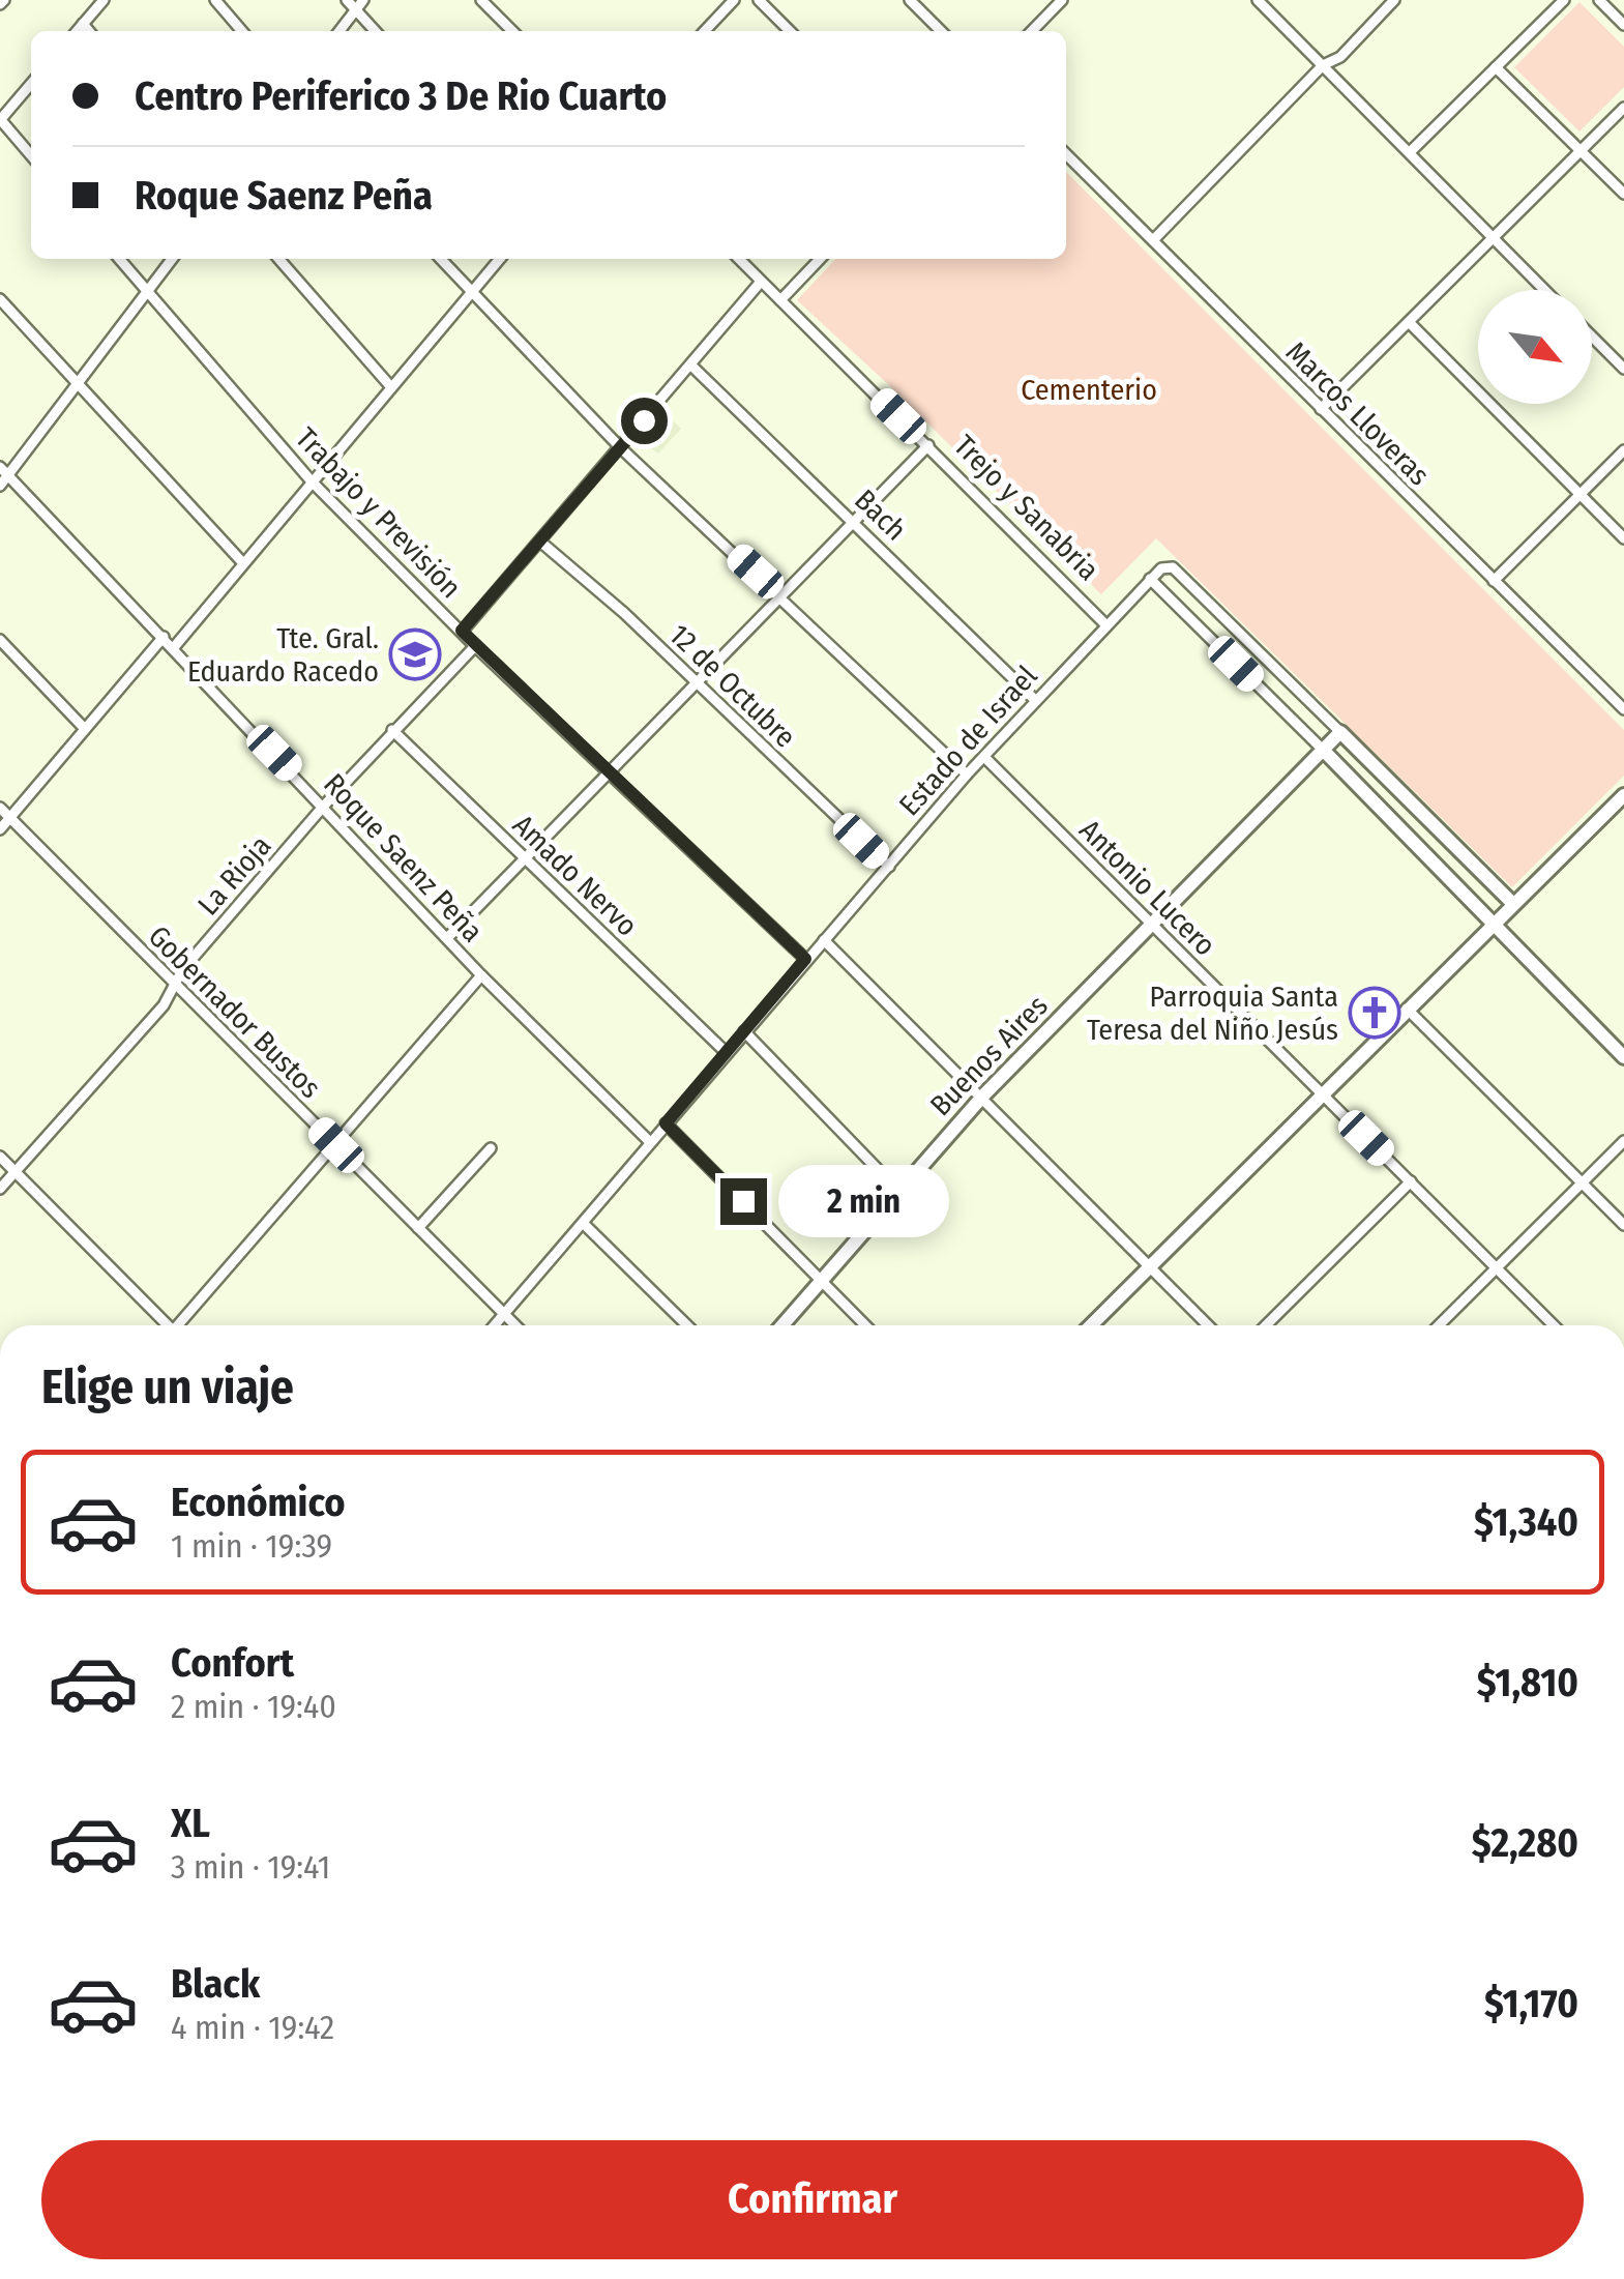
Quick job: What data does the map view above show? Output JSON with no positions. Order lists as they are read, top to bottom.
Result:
{
  "streets": {
    "main road": ["Buenos Aires"],
    "street": [
      "Marcos Lloveras",
      "Trejo y Sanabria",
      "Trabajo y Previsión",
      "Bach",
      "12 de Octubre",
      "Estado de Israel",
      "Roque Saenz Peña",
      "La Rioja",
      "Amado Nervo",
      "Antonio Lucero",
      "Gobernador Bustos"
    ]
  },
  "crossings": [
    ["Trejo y Sanabria", "Estado de Israel"],
    ["Trabajo y Previsión", "Estado de Israel"],
    ["Trabajo y Previsión", "La Rioja"],
    ["Bach", "Estado de Israel"],
    ["12 de Octubre", "Estado de Israel"],
    ["Estado de Israel", "Roque Saenz Peña"],
    ["Estado de Israel", "Amado Nervo"],
    ["Estado de Israel", "Antonio Lucero"],
    ["Estado de Israel", "Gobernador Bustos"],
    ["Estado de Israel", "Buenos Aires"],
    ["Roque Saenz Peña", "La Rioja"],
    ["La Rioja", "Amado Nervo"],
    ["La Rioja", "Gobernador Bustos"],
    ["Antonio Lucero", "Buenos Aires"]
  ],
  "parks": ["Cementerio"],
  "places": {
    "school or university": ["Tte. Gral. Eduardo Racedo"],
    "church": ["Parroquia Santa Teresa del Niño Jesús"]
  },
  "north": "bottom right",
  "page": {
    "banner": ["Centro Periferico 3 De Rio Cuarto", "Roque Saenz Peña"],
    "bubble": "2 min",
    "heading": "Elige un viaje",
    "list": [
      {
        "name": "Económico",
        "note": "1 min · 19:39",
        "value": "$1,340"
      },
      {
        "name": "Confort",
        "note": "2 min · 19:40",
        "value": "$1,810"
      },
      {
        "name": "XL",
        "note": "3 min · 19:41",
        "value": "$2,280"
      },
      {
        "name": "Black",
        "note": "4 min · 19:42",
        "value": "$1,170"
      }
    ],
    "buttons": "Confirmar"
  }
}
